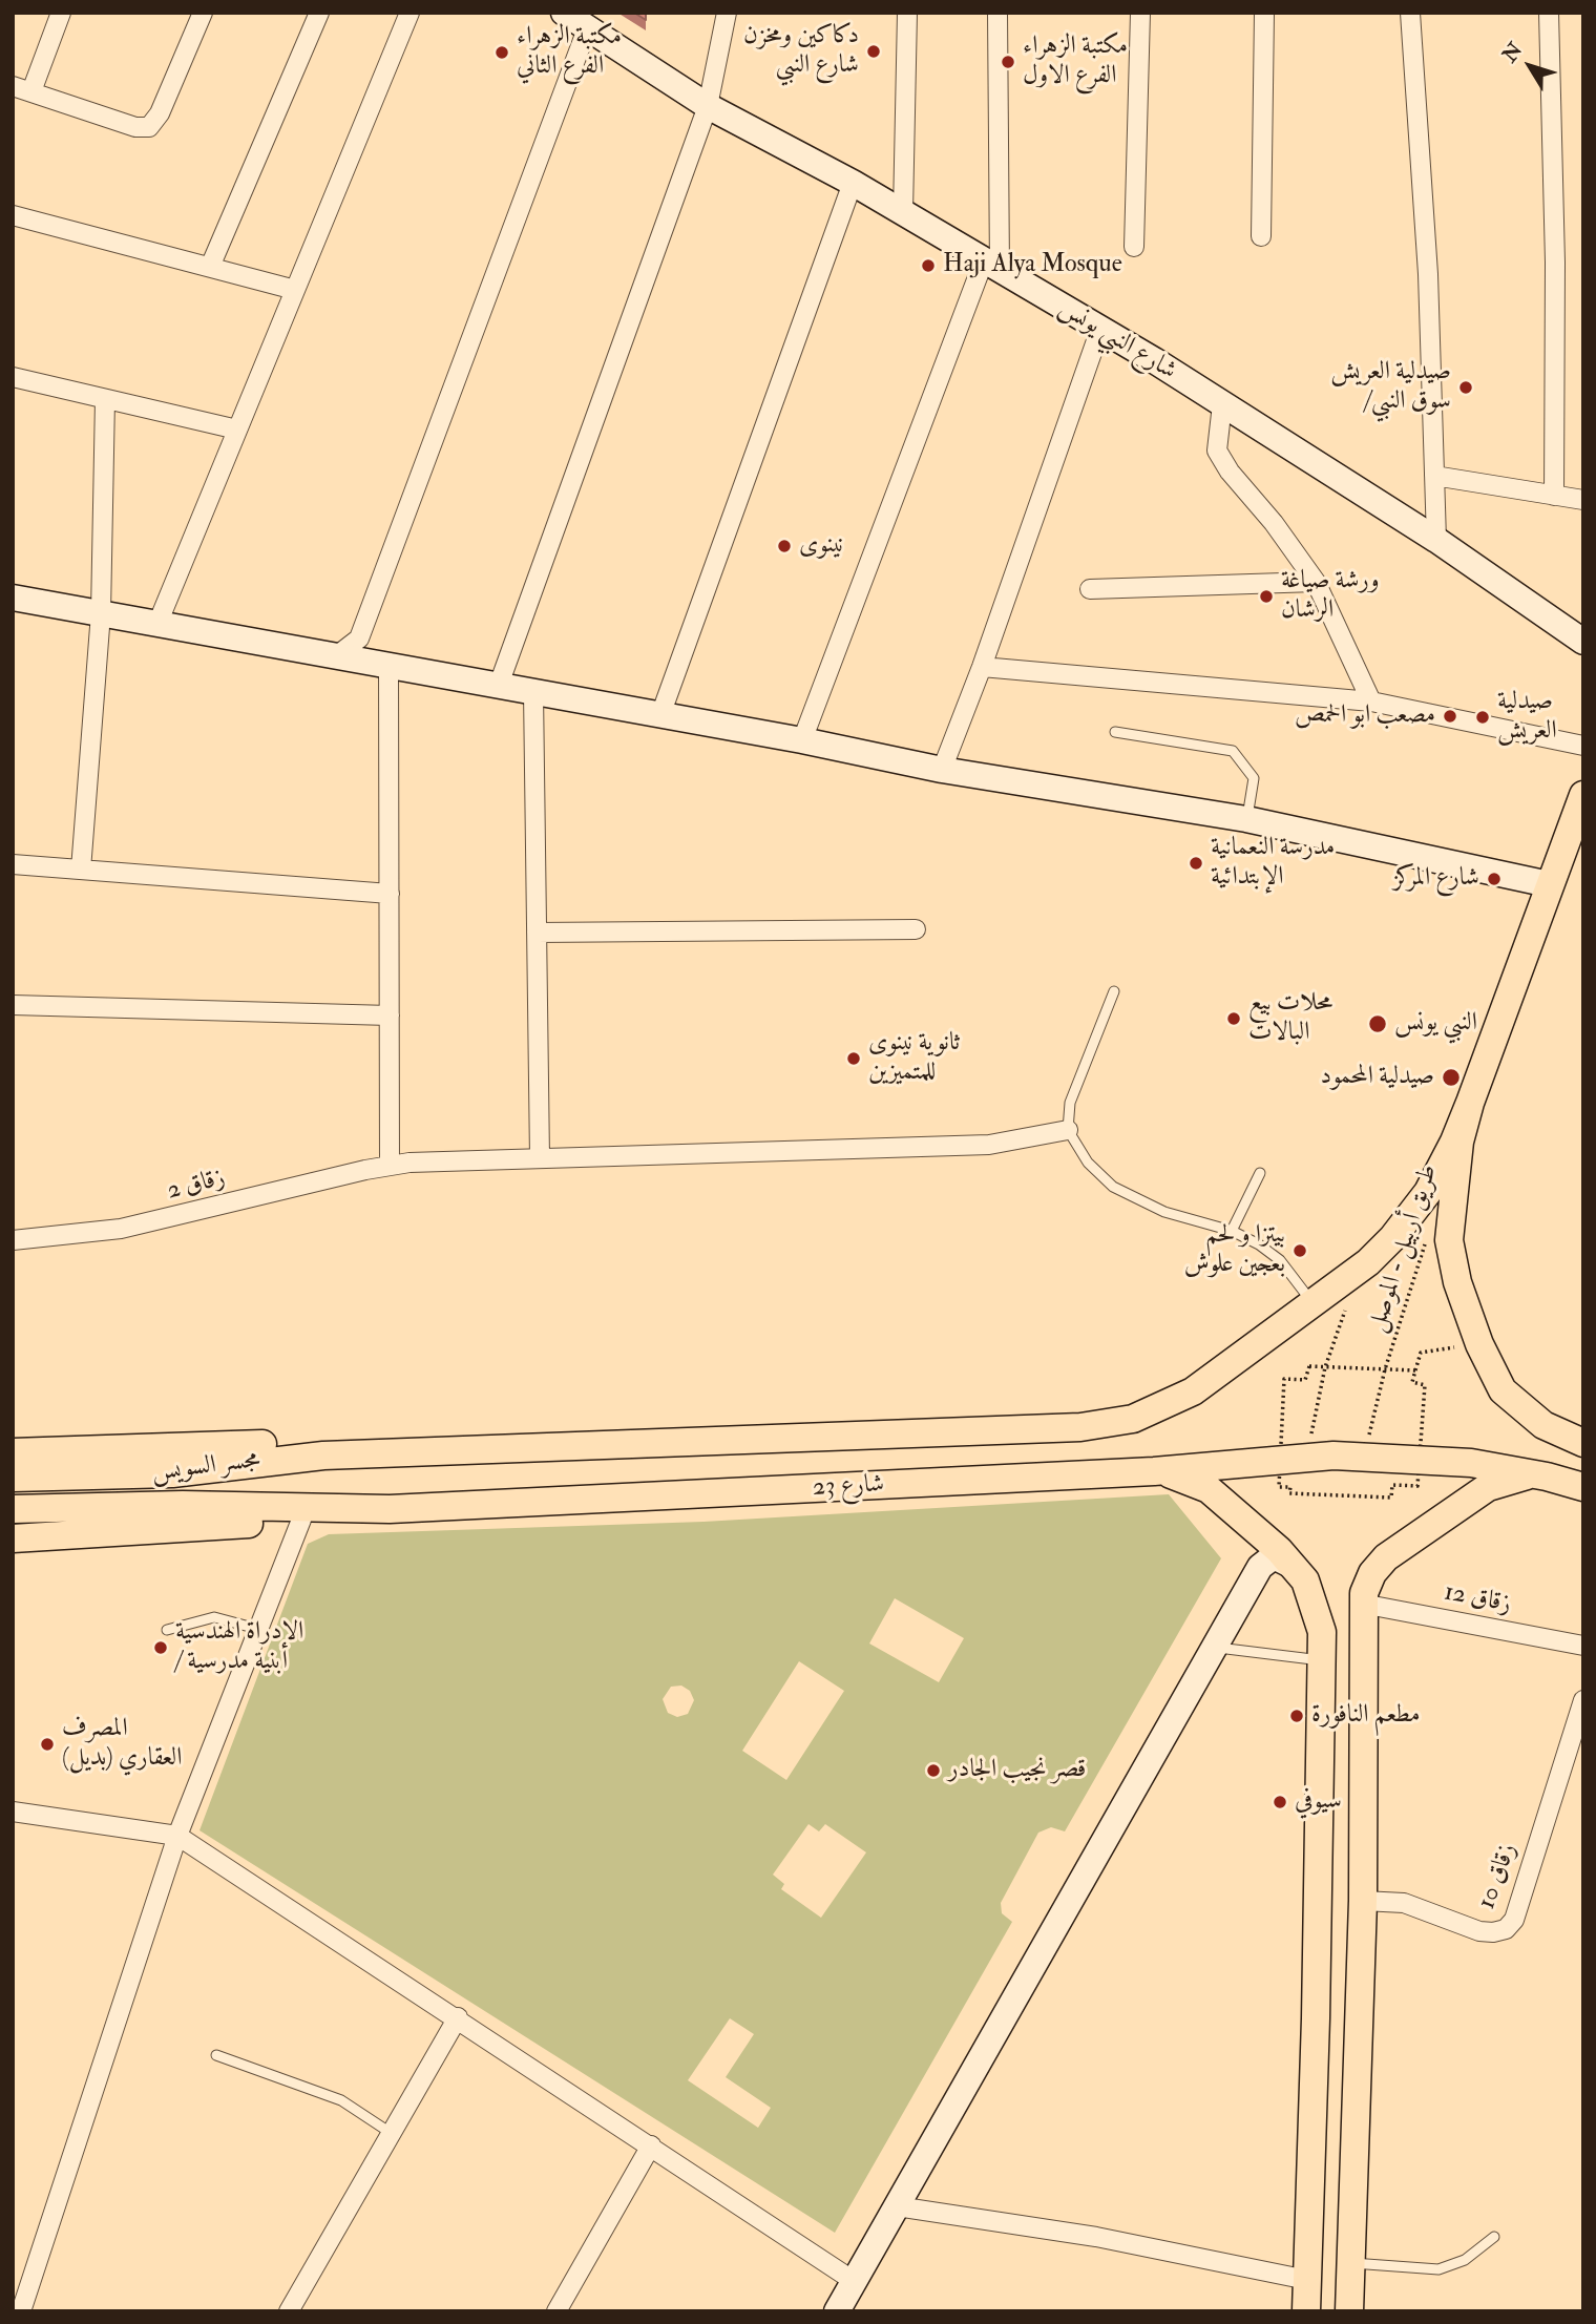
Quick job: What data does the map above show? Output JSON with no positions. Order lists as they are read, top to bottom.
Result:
{
  "streets": {
    "main road": ["مجسر السويس", "شارع 23"],
    "street": [
      "شارع النبي يونس",
      "زقاق 2",
      "زقاق 12",
      "زقاق 10"
    ],
    "path": ["طريق أربيل - الموصل"]
  },
  "crossings": [
    ["مجسر السويس", "شارع 23"]
  ],
  "places": [
    "دكاكين ومخزن شارع النبي",
    "مكتبة الزهراء الفرع الثاني",
    "مكتبة الزهراء الفرع الاول",
    "Haji Alya Mosque",
    "صيدلية العريش /سوق النبي",
    "نينوى",
    "ورشة صياغة الرشان",
    "مصعب ابو الحمص",
    "صيدلية العريش",
    "مدرسة النعمانية الإبتدائية",
    "شارع المركز",
    "محلات بيع البالات",
    "النبي يونس",
    "ثانوية نينوى للمتميزين",
    "صيدلية المحمود",
    "بيتزا و لحم بعجين علوش",
    "الادراة الهندسية / أبنية مدرسية",
    "مطعم النافورة",
    "المصرف العقاري (بديل)",
    "قصر نجيب الجادر",
    "سيوفي"
  ],
  "north": "top left"
}
